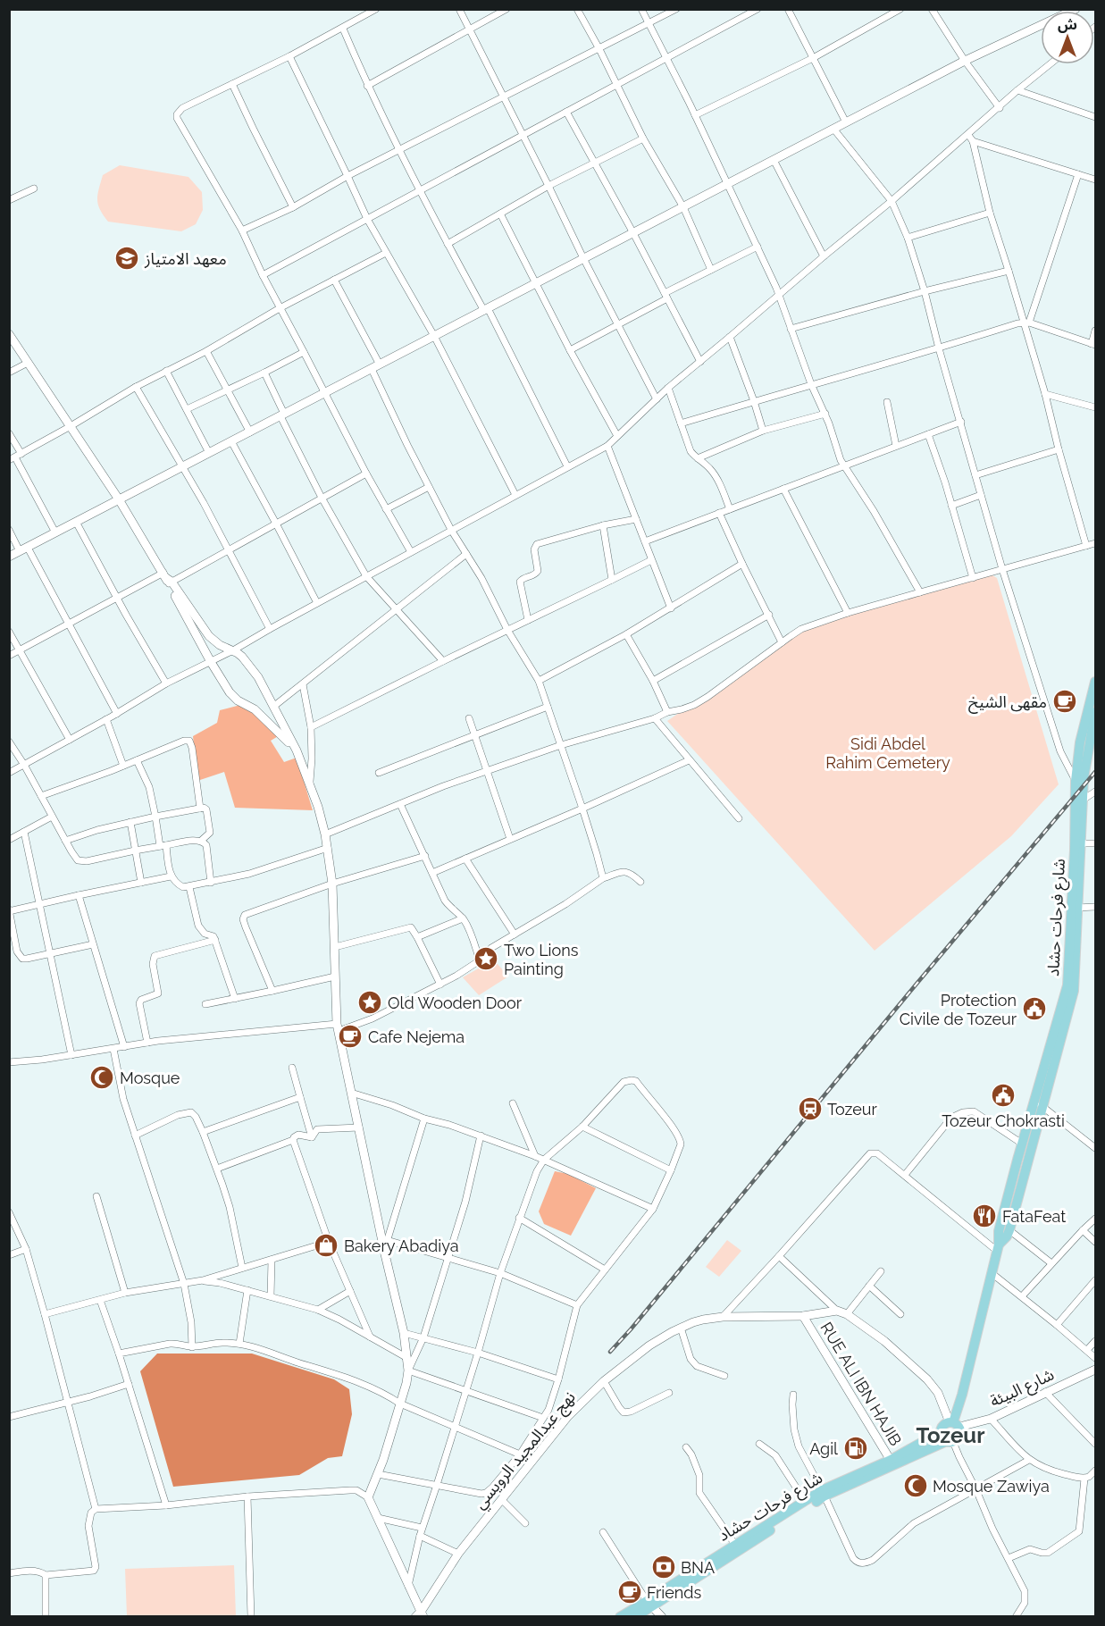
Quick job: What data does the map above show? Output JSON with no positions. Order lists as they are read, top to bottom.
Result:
{
  "streets": {
    "main road": ["شارع فرحات حشاد"],
    "street": ["RUE ALI IBN HAJIB", "شارع البيئة", "نهج عبدالمجيد الرويسي"]
  },
  "crossings": [
    ["شارع فرحات حشاد", "RUE ALI IBN HAJIB"],
    ["شارع فرحات حشاد", "شارع البيئة"],
    ["شارع فرحات حشاد", "نهج عبدالمجيد الرويسي"],
    ["RUE ALI IBN HAJIB", "نهج عبدالمجيد الرويسي"],
    ["شارع البيئة", "نهج عبدالمجيد الرويسي"]
  ],
  "districts": ["Tozeur"],
  "parks": ["Sidi Abdel Rahim Cemetery"],
  "places": {
    "school or university": ["معهد الامتياز"],
    "cafe": ["مقهى الشيخ", "Cafe Nejema", "Friends"],
    "place": ["Two Lions Painting", "Old Wooden Door"],
    "public building": ["Protection Civile de Tozeur", "Tozeur Chokrasti"],
    "mosque": ["Mosque", "Mosque Zawiya"],
    "station": ["Tozeur"],
    "restaurant": ["FataFeat"],
    "shop": ["Bakery Abadiya"],
    "fuel station": ["Agil"],
    "bank": ["BNA"]
  },
  "north": "top"
}
